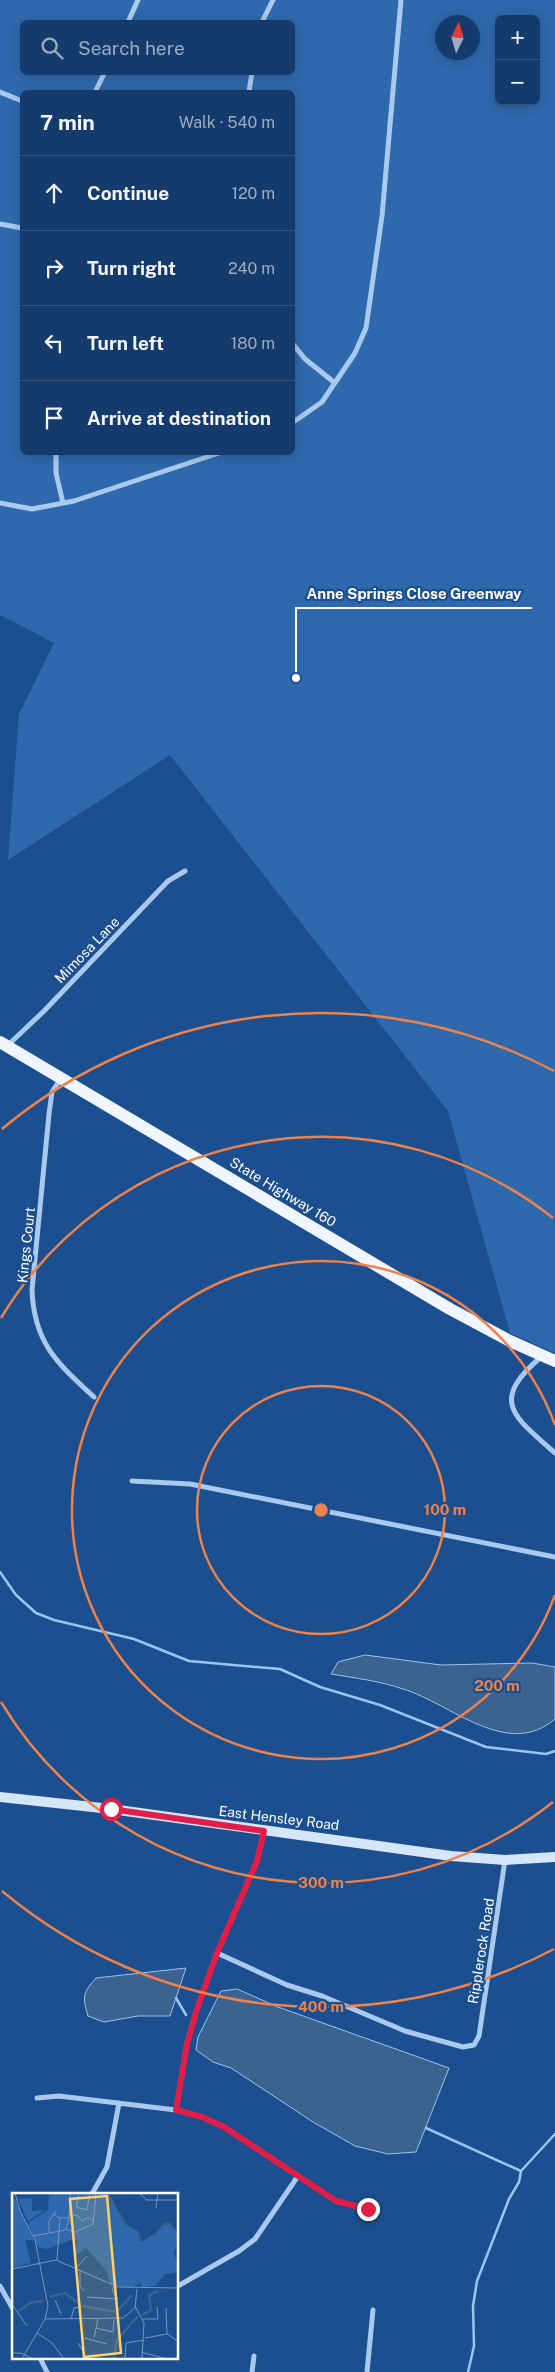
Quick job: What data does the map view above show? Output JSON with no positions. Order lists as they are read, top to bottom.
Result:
{
  "streets": {
    "main road": ["State Highway 160", "East Hensley Road"],
    "street": ["Mimosa Lane", "Kings Court", "Ripplerock Road"]
  },
  "crossings": [
    ["Mimosa Lane", "State Highway 160"],
    ["State Highway 160", "Kings Court"],
    ["East Hensley Road", "Ripplerock Road"]
  ],
  "places": ["Anne Springs Close Greenway"],
  "north": "top",
  "page": {
    "map_buttons": ["+", "−"],
    "search": "Search here",
    "heading": ["7 min", "Walk · 540 m"],
    "list": [
      ["Continue", "120 m"],
      ["Turn right", "240 m"],
      ["Turn left", "180 m"],
      "Arrive at destination"
    ]
  },
  "rings": [
    "100 m",
    "200 m",
    "300 m",
    "400 m"
  ]
}
